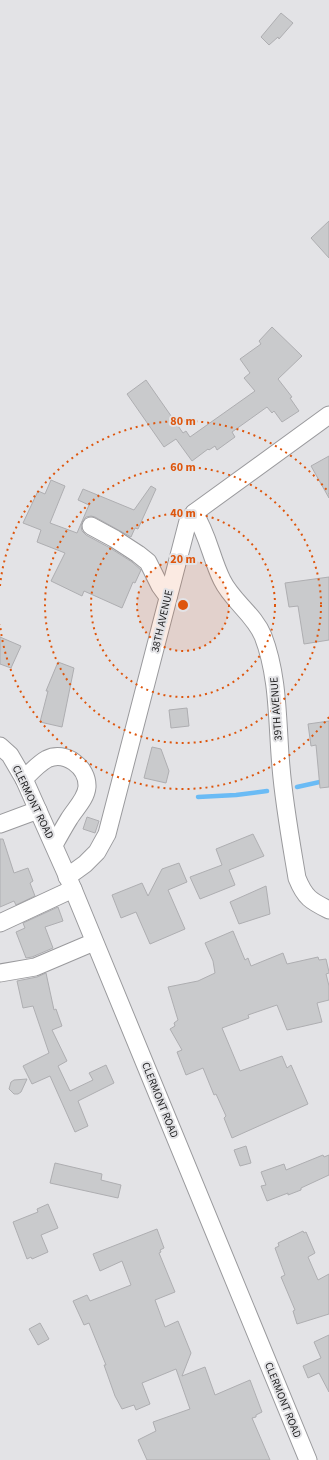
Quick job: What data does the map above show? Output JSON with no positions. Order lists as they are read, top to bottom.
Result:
{
  "streets": {
    "street": ["38TH AVENUE", "39TH AVENUE", "CLERMONT ROAD"]
  },
  "crossings": [
    ["38TH AVENUE", "39TH AVENUE"],
    ["38TH AVENUE", "CLERMONT ROAD"]
  ],
  "rings": [
    "80 m",
    "60 m",
    "40 m",
    "20 m"
  ]
}
